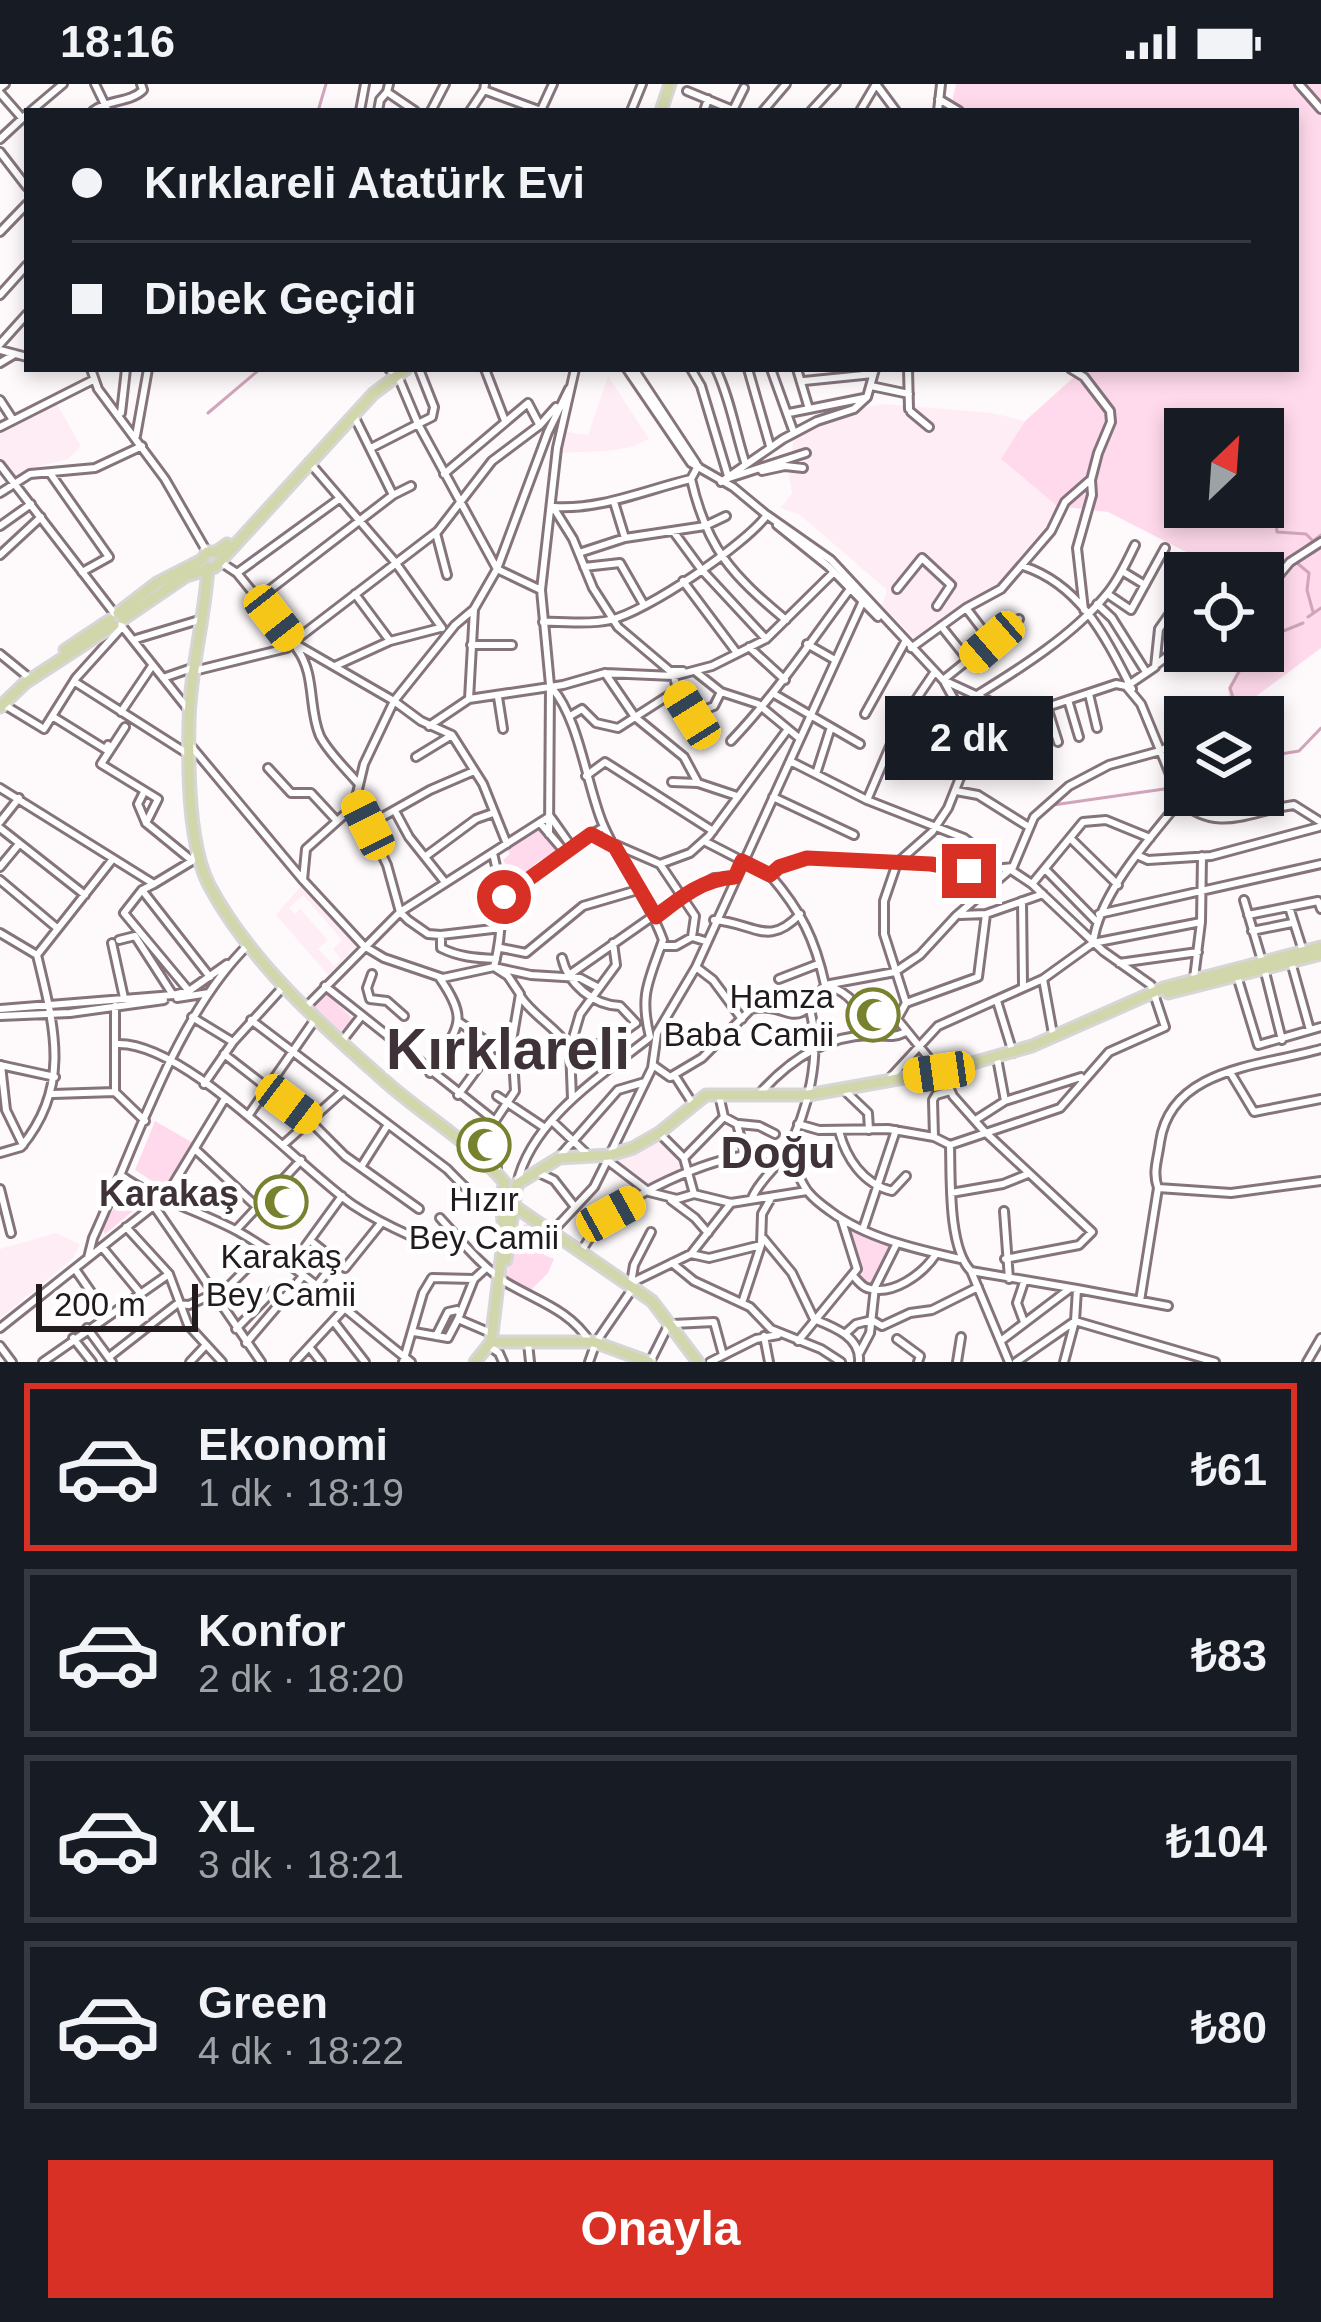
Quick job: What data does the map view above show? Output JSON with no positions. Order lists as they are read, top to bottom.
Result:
{
  "districts": ["Kırklareli", "Doğu", "Karakaş"],
  "places": {
    "mosque": ["Hamza Baba Camii", "Hızır Bey Camii", "Karakaş Bey Camii"]
  },
  "scale_bar": "200 m",
  "north": "top right",
  "page": {
    "status": "18:16",
    "banner": ["Kırklareli Atatürk Evi", "Dibek Geçidi"],
    "bubble": "2 dk",
    "scale": "200 m",
    "list": [
      {
        "name": "Ekonomi",
        "note": "1 dk · 18:19",
        "value": "₺61"
      },
      {
        "name": "Konfor",
        "note": "2 dk · 18:20",
        "value": "₺83"
      },
      {
        "name": "XL",
        "note": "3 dk · 18:21",
        "value": "₺104"
      },
      {
        "name": "Green",
        "note": "4 dk · 18:22",
        "value": "₺80"
      }
    ],
    "buttons": "Onayla"
  }
}
